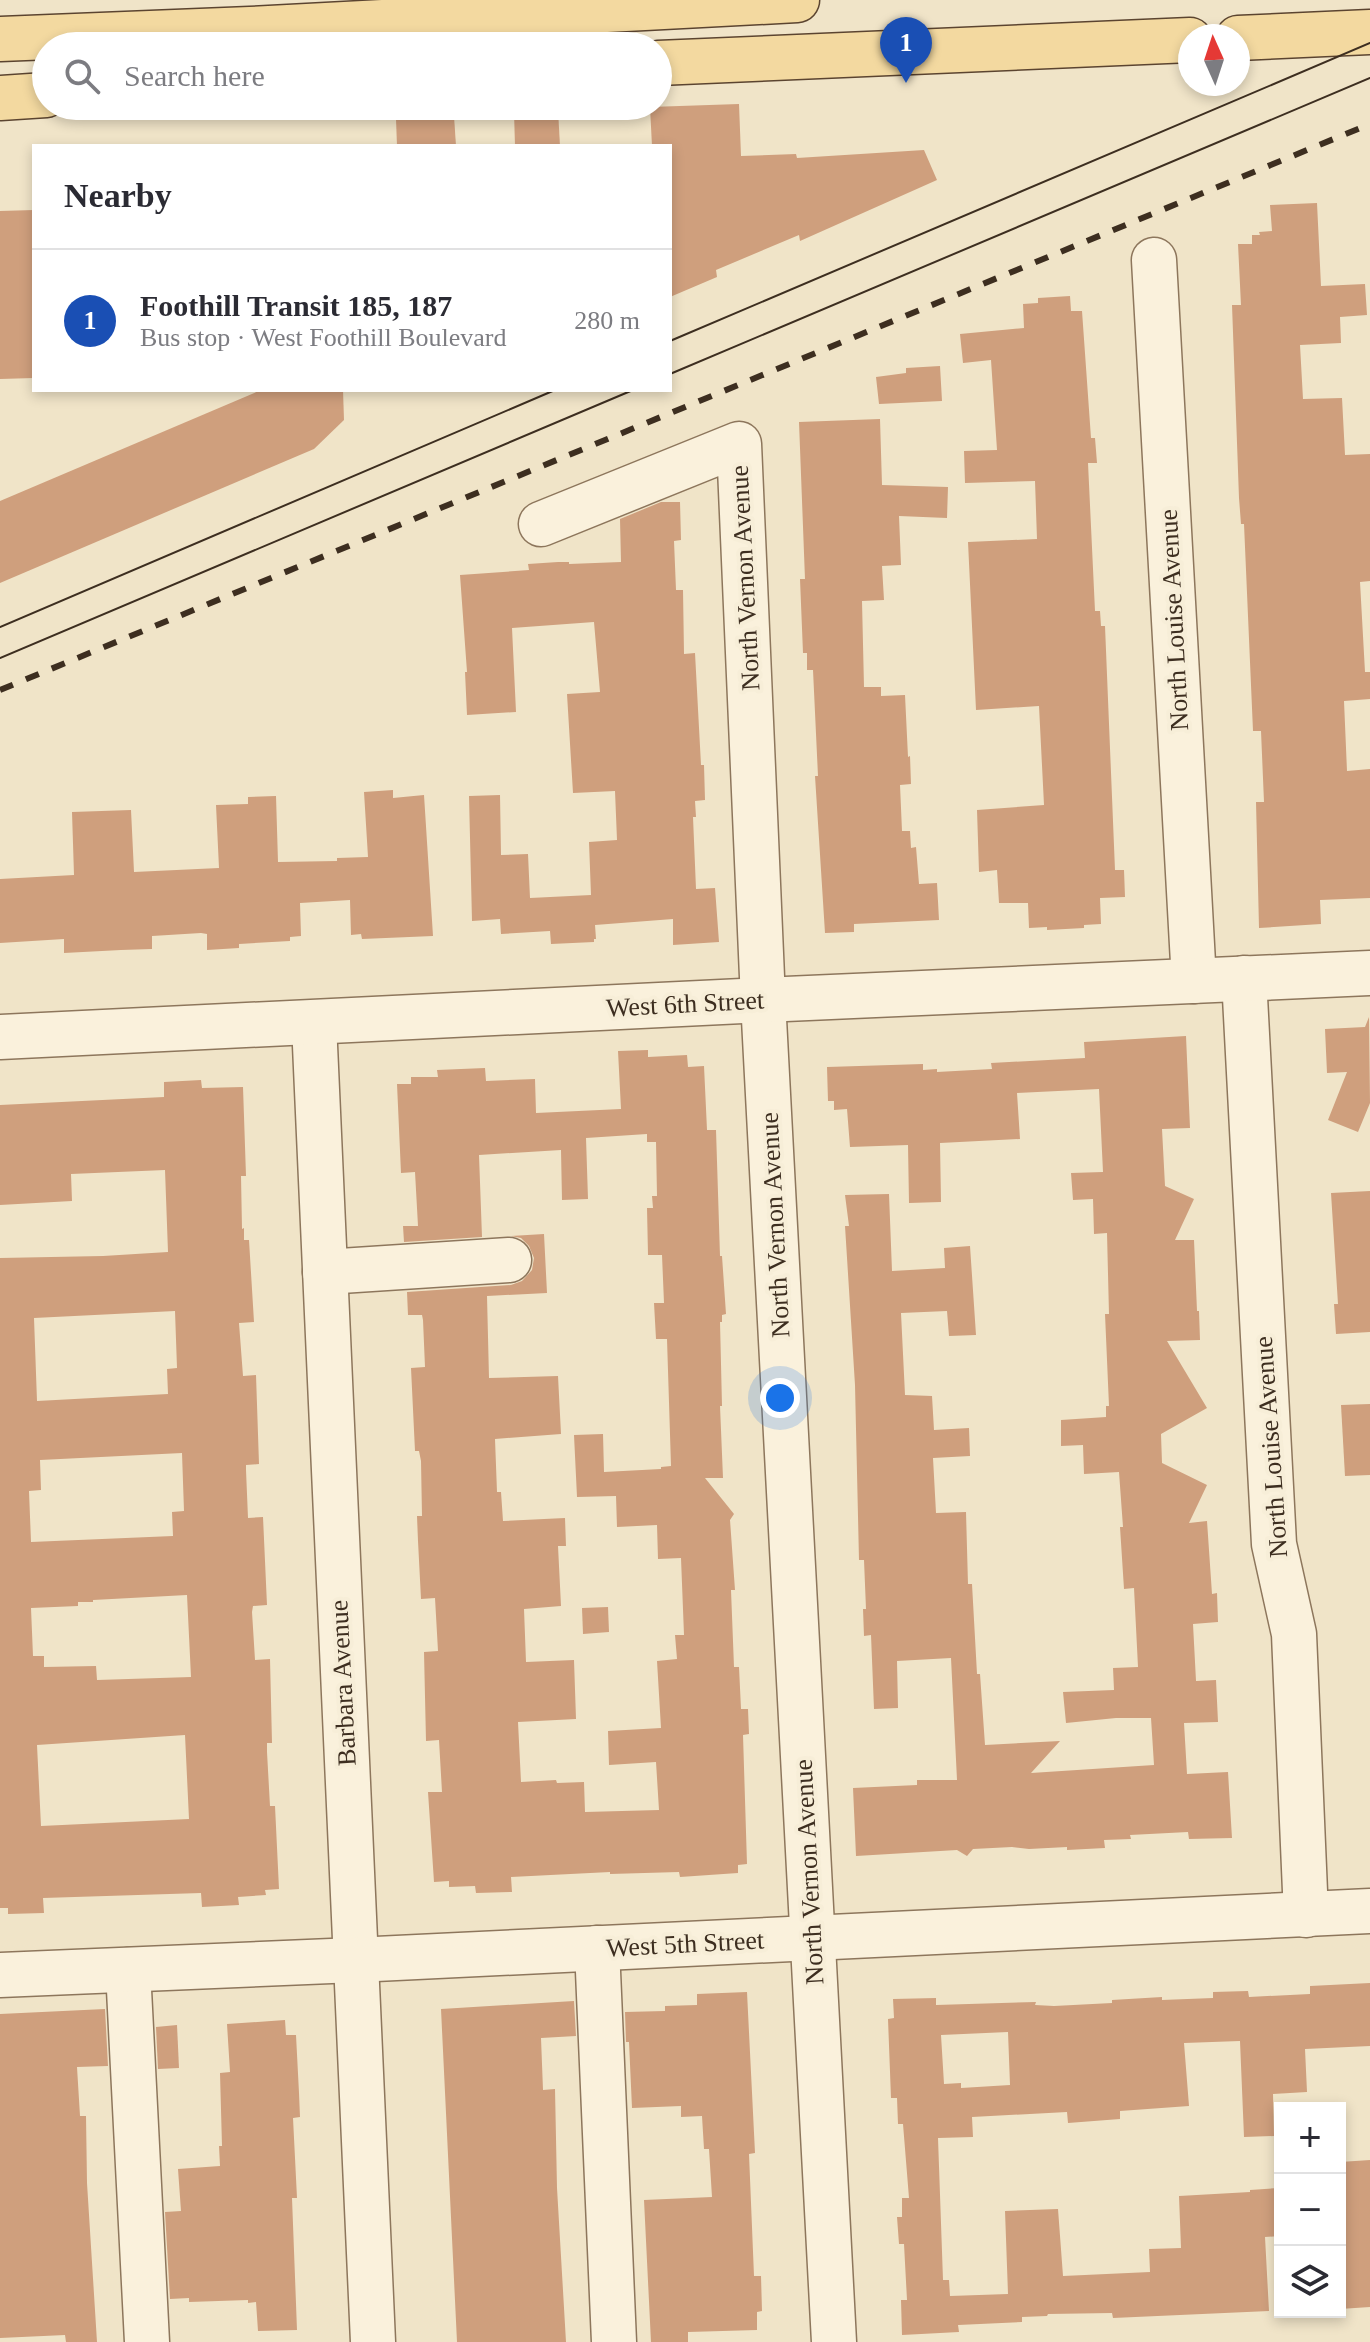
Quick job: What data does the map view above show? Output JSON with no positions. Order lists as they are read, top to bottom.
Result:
{
  "streets": {
    "street": [
      "North Vernon Avenue",
      "North Louise Avenue",
      "West 6th Street",
      "Barbara Avenue",
      "West 5th Street"
    ]
  },
  "crossings": [
    ["North Vernon Avenue", "West 6th Street"],
    ["North Vernon Avenue", "West 5th Street"],
    ["North Louise Avenue", "West 6th Street"],
    ["North Louise Avenue", "West 5th Street"],
    ["West 6th Street", "Barbara Avenue"],
    ["Barbara Avenue", "West 5th Street"]
  ],
  "north": "top",
  "page": {
    "pins": "1",
    "search": "Search here",
    "heading": "Nearby",
    "list": [
      {
        "mark": "1",
        "name": "Foothill Transit 185, 187",
        "note": "Bus stop · West Foothill Boulevard",
        "value": "280 m"
      }
    ],
    "map_buttons": ["+", "−"]
  }
}
